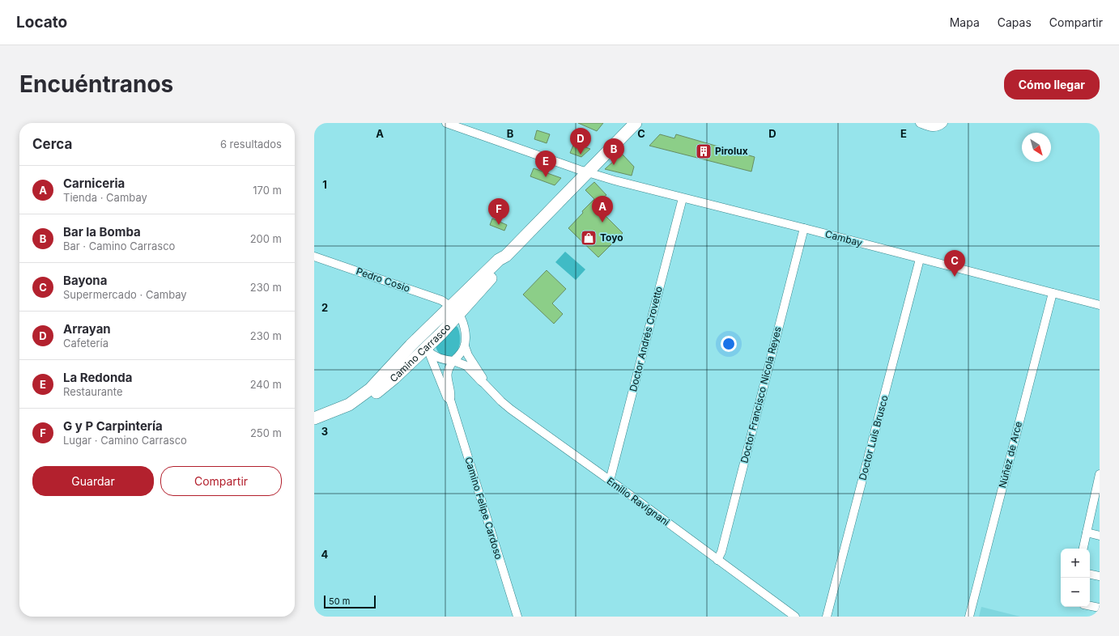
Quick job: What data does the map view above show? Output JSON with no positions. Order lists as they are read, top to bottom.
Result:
{
  "streets": {
    "main road": ["Camino Carrasco"],
    "street": [
      "Cambay",
      "Pedro Cosio",
      "Doctor Andrés Crovetto",
      "Doctor Francisco Nicola Reyes",
      "Doctor Luis Brusco",
      "Núñez de Arce",
      "Emilio Ravignani",
      "Camino Felipe Cardoso"
    ]
  },
  "crossings": [
    ["Cambay", "Doctor Andrés Crovetto"],
    ["Cambay", "Camino Carrasco"],
    ["Cambay", "Doctor Francisco Nicola Reyes"],
    ["Cambay", "Doctor Luis Brusco"],
    ["Cambay", "Núñez de Arce"],
    ["Pedro Cosio", "Camino Carrasco"],
    ["Pedro Cosio", "Emilio Ravignani"],
    ["Doctor Andrés Crovetto", "Emilio Ravignani"],
    ["Camino Carrasco", "Emilio Ravignani"],
    ["Camino Carrasco", "Camino Felipe Cardoso"],
    ["Doctor Francisco Nicola Reyes", "Emilio Ravignani"],
    ["Emilio Ravignani", "Camino Felipe Cardoso"]
  ],
  "places": {
    "building": ["Pirolux"],
    "shop": ["Toyo"]
  },
  "scale_bar": "50 m",
  "north": "bottom right",
  "page": {
    "header": "Locato",
    "nav": ["Mapa", "Capas", "Compartir"],
    "buttons": [
      "Cómo llegar",
      ["Guardar", "Compartir"]
    ],
    "title": "Encuéntranos",
    "heading": ["Cerca", "6 resultados"],
    "pins": [
      "D",
      "B",
      "E",
      "A",
      "F",
      "C"
    ],
    "list": [
      {
        "mark": "A",
        "name": "Carniceria",
        "note": "Tienda · Cambay",
        "value": "170 m"
      },
      {
        "mark": "B",
        "name": "Bar la Bomba",
        "note": "Bar · Camino Carrasco",
        "value": "200 m"
      },
      {
        "mark": "C",
        "name": "Bayona",
        "note": "Supermercado · Cambay",
        "value": "230 m"
      },
      {
        "mark": "D",
        "name": "Arrayan",
        "note": "Cafetería",
        "value": "230 m"
      },
      {
        "mark": "E",
        "name": "La Redonda",
        "note": "Restaurante",
        "value": "240 m"
      },
      {
        "mark": "F",
        "name": "G y P Carpintería",
        "note": "Lugar · Camino Carrasco",
        "value": "250 m"
      }
    ],
    "map_buttons": ["+", "−"],
    "scale": "50 m"
  },
  "grid": {
    "columns": [
      "A",
      "B",
      "C",
      "D",
      "E"
    ],
    "rows": [
      "1",
      "2",
      "3",
      "4"
    ]
  }
}
